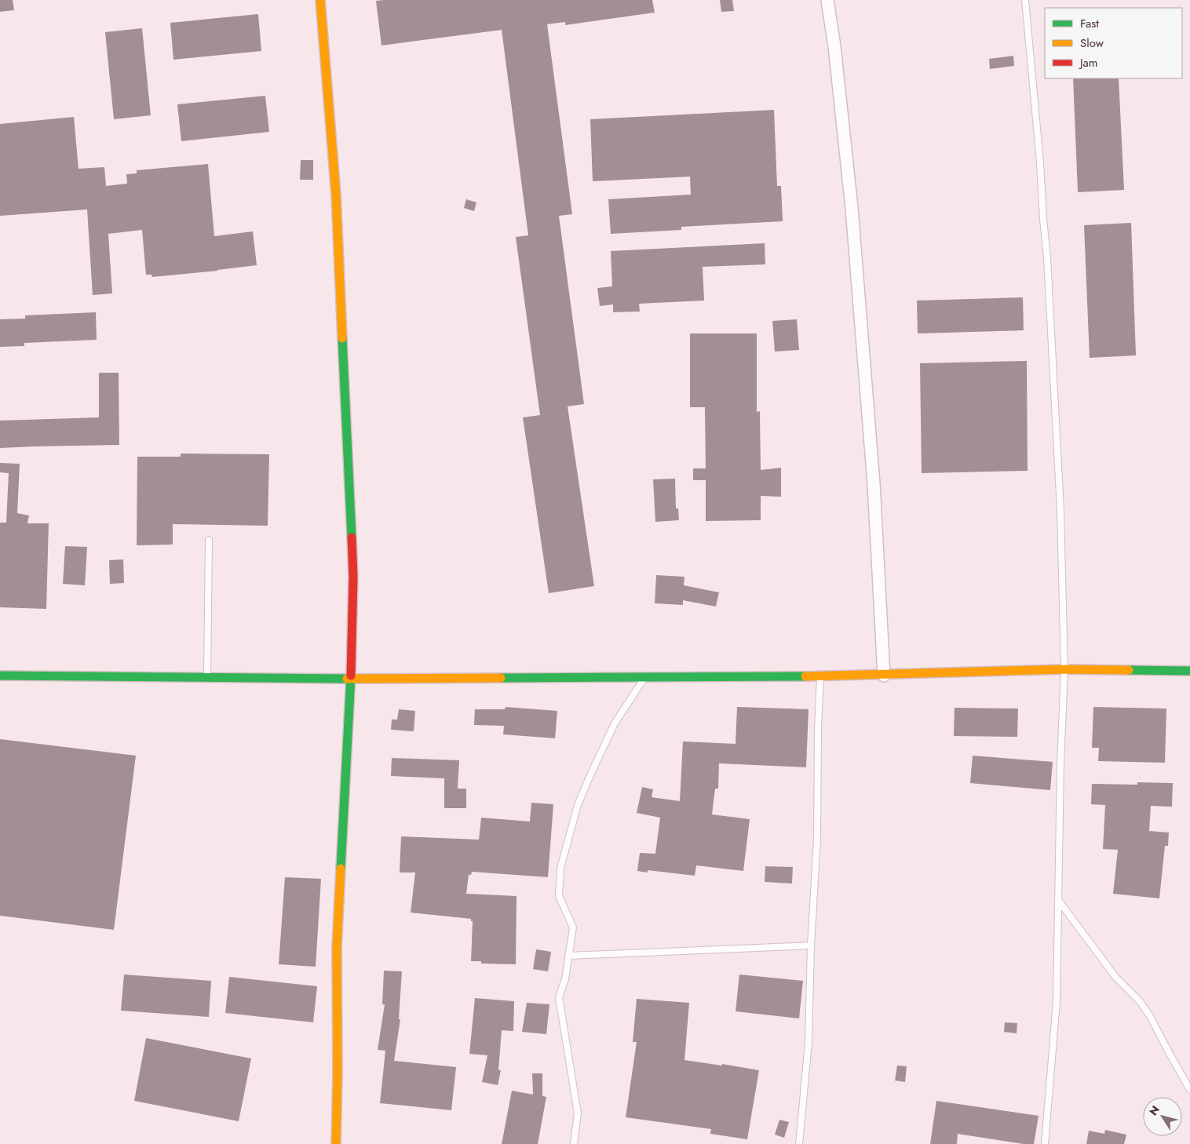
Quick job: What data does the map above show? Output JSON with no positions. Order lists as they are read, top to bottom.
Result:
{
  "legend": ["Fast", "Slow", "Jam"],
  "north": "top left"
}
